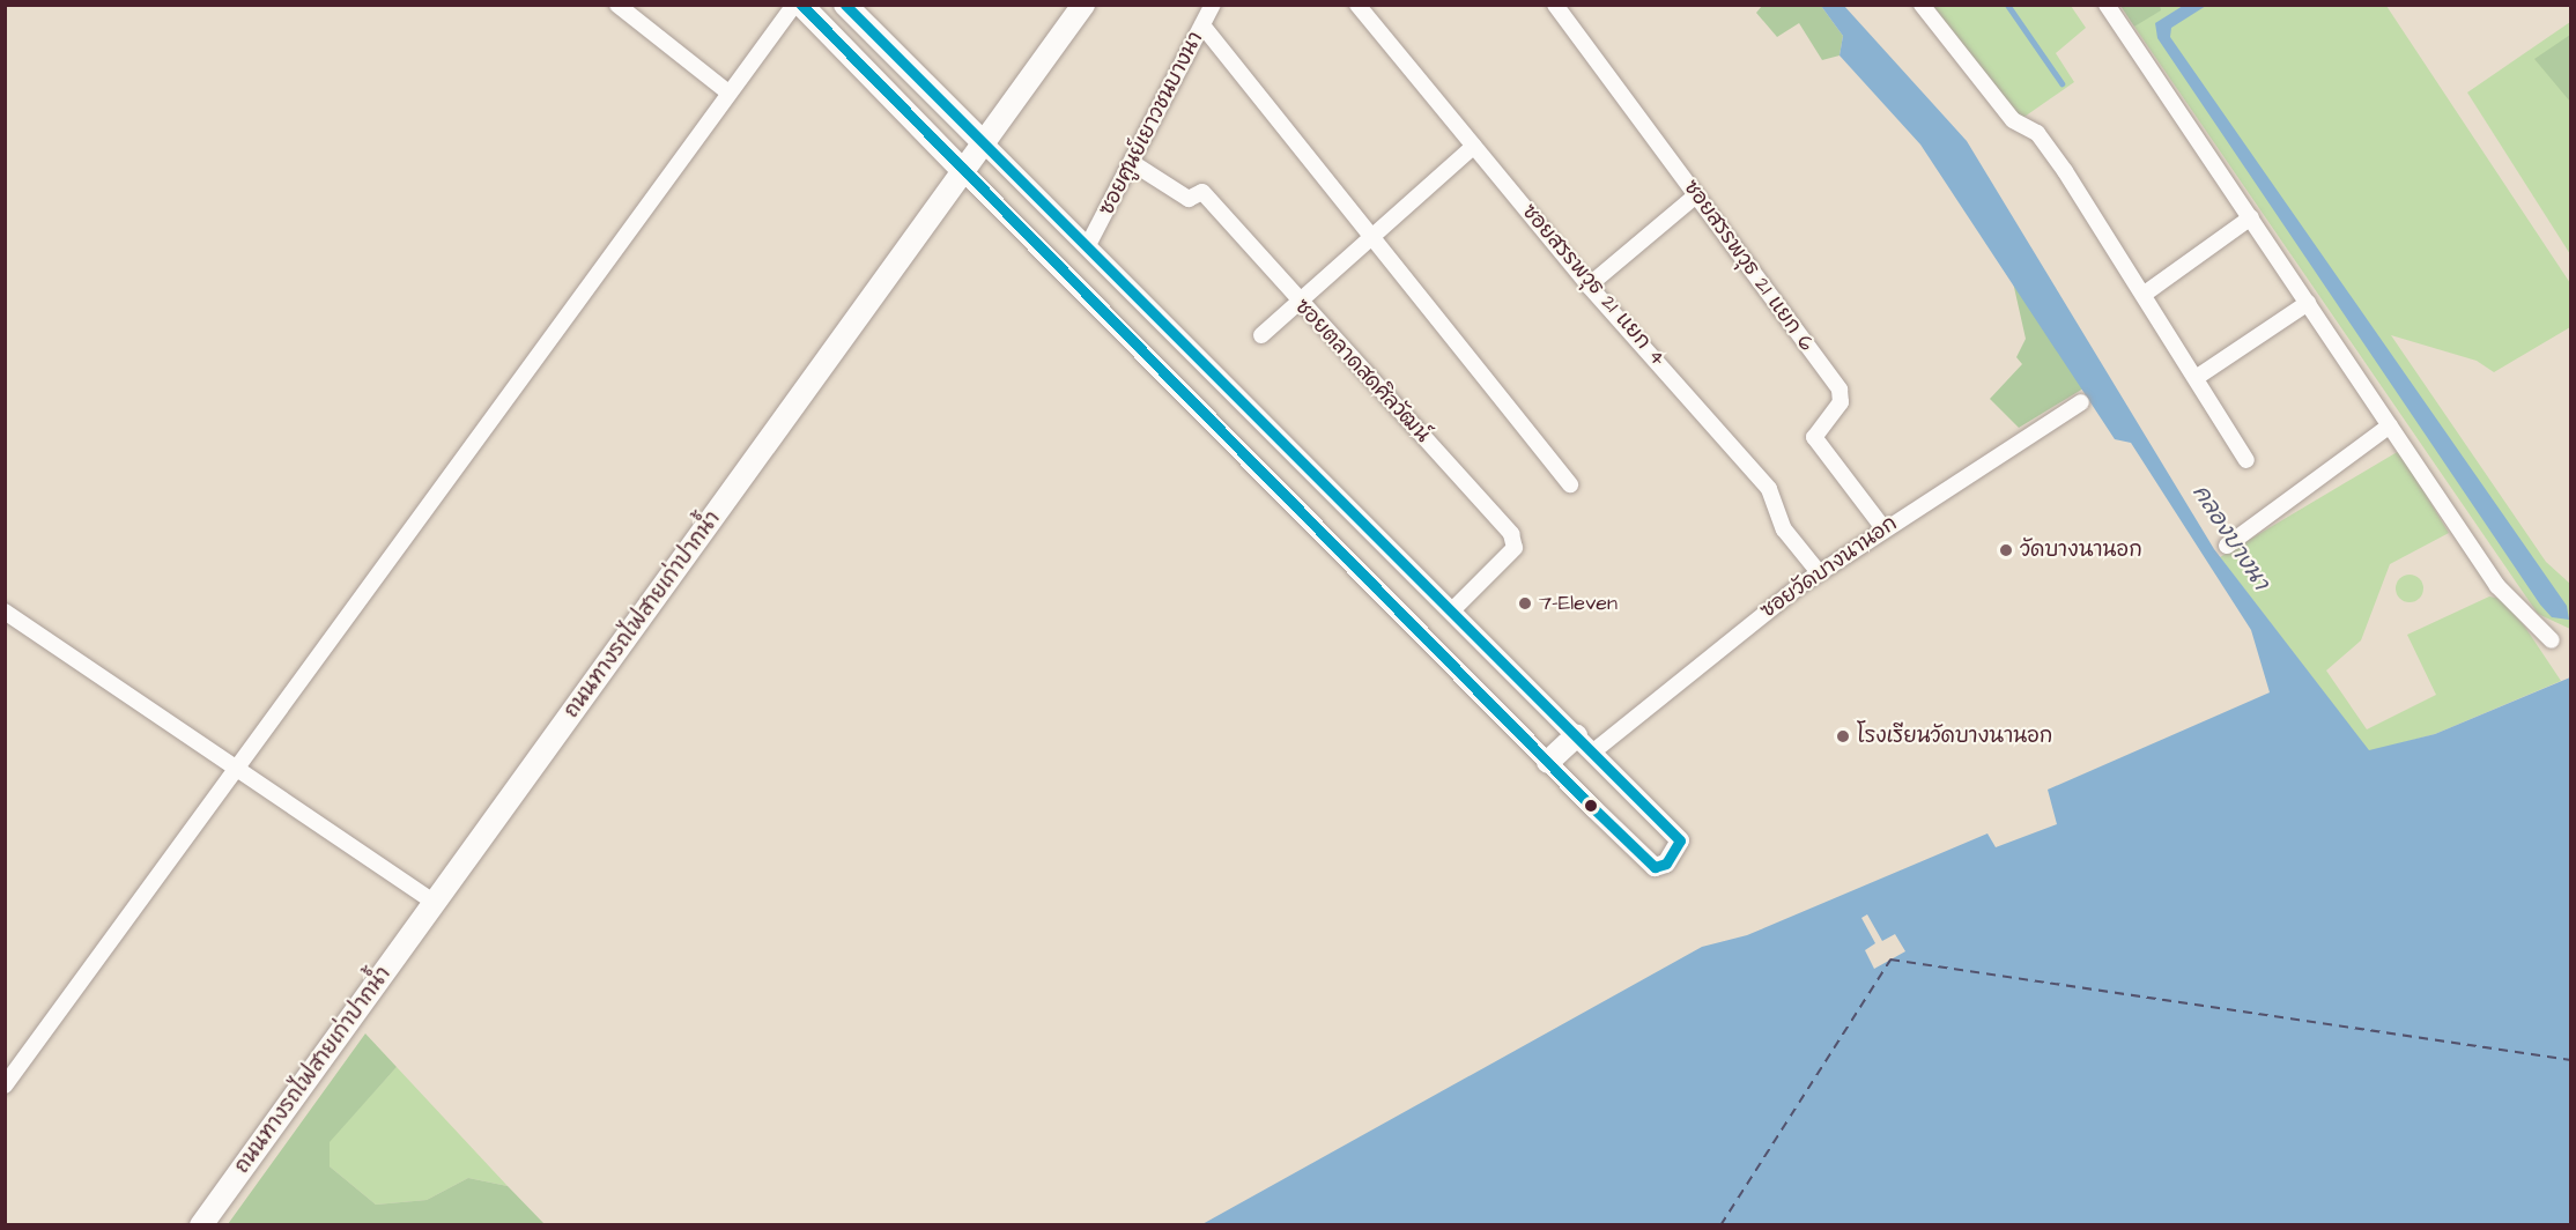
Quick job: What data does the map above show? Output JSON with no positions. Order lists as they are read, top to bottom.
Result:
{
  "streets": {
    "main road": ["ถนนทางรถไฟสายเก่าปากน้ำ"],
    "street": [
      "ซอยศูนย์เยาวชนบางนา",
      "ซอยสรรพวุธ 21 แยก 6",
      "ซอยสรรพวุธ 21 แยก 4",
      "ซอยตลาดสดศิลวัฒน์",
      "ซอยวัดบางนานอก"
    ]
  },
  "crossings": [
    ["ซอยศูนย์เยาวชนบางนา", "ซอยตลาดสดศิลวัฒน์"],
    ["ซอยสรรพวุธ 21 แยก 6", "ซอยวัดบางนานอก"],
    ["ซอยสรรพวุธ 21 แยก 4", "ซอยวัดบางนานอก"]
  ],
  "water": ["คลองบางนา"],
  "places": ["วัดบางนานอก", "7-Eleven", "โรงเรียนวัดบางนานอก"]
}
